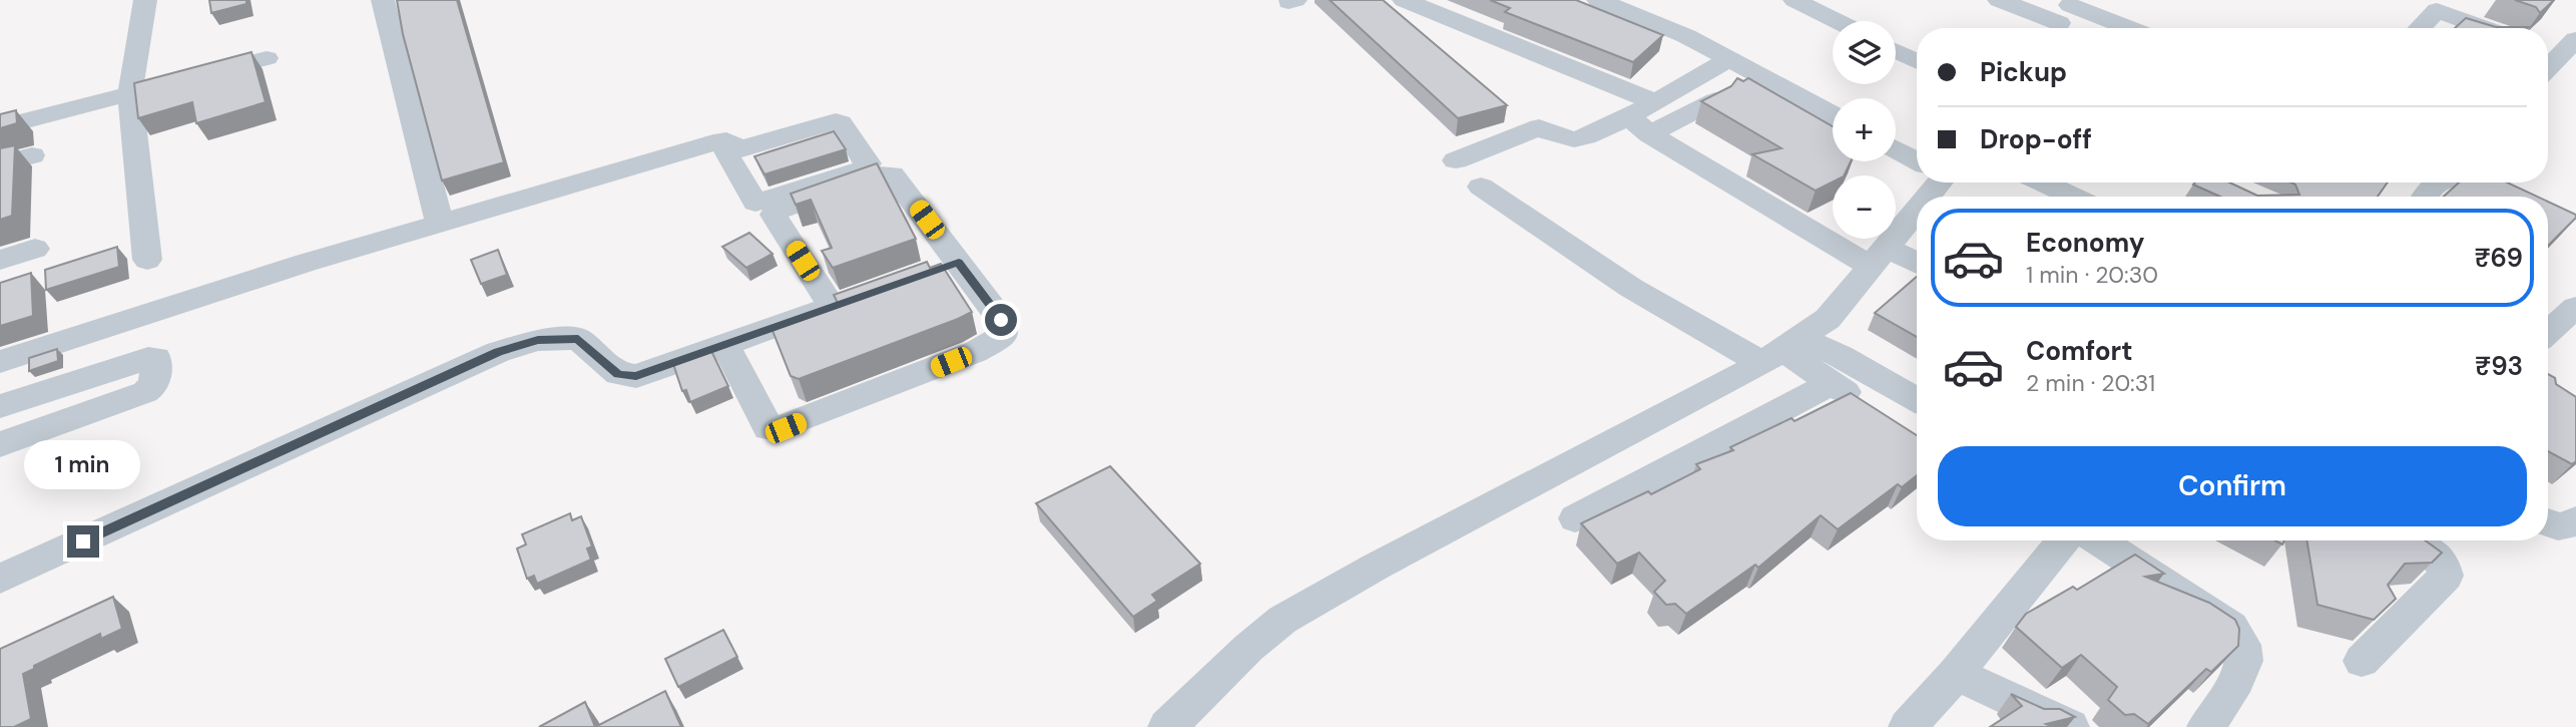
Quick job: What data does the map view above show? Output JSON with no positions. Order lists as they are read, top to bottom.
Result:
{
  "page": {
    "map_buttons": ["+", "−"],
    "banner": ["Pickup", "Drop-off"],
    "list": [
      {
        "name": "Economy",
        "note": "1 min · 20:30",
        "value": "₹69"
      },
      {
        "name": "Comfort",
        "note": "2 min · 20:31",
        "value": "₹93"
      }
    ],
    "buttons": "Confirm",
    "bubble": "1 min"
  }
}
